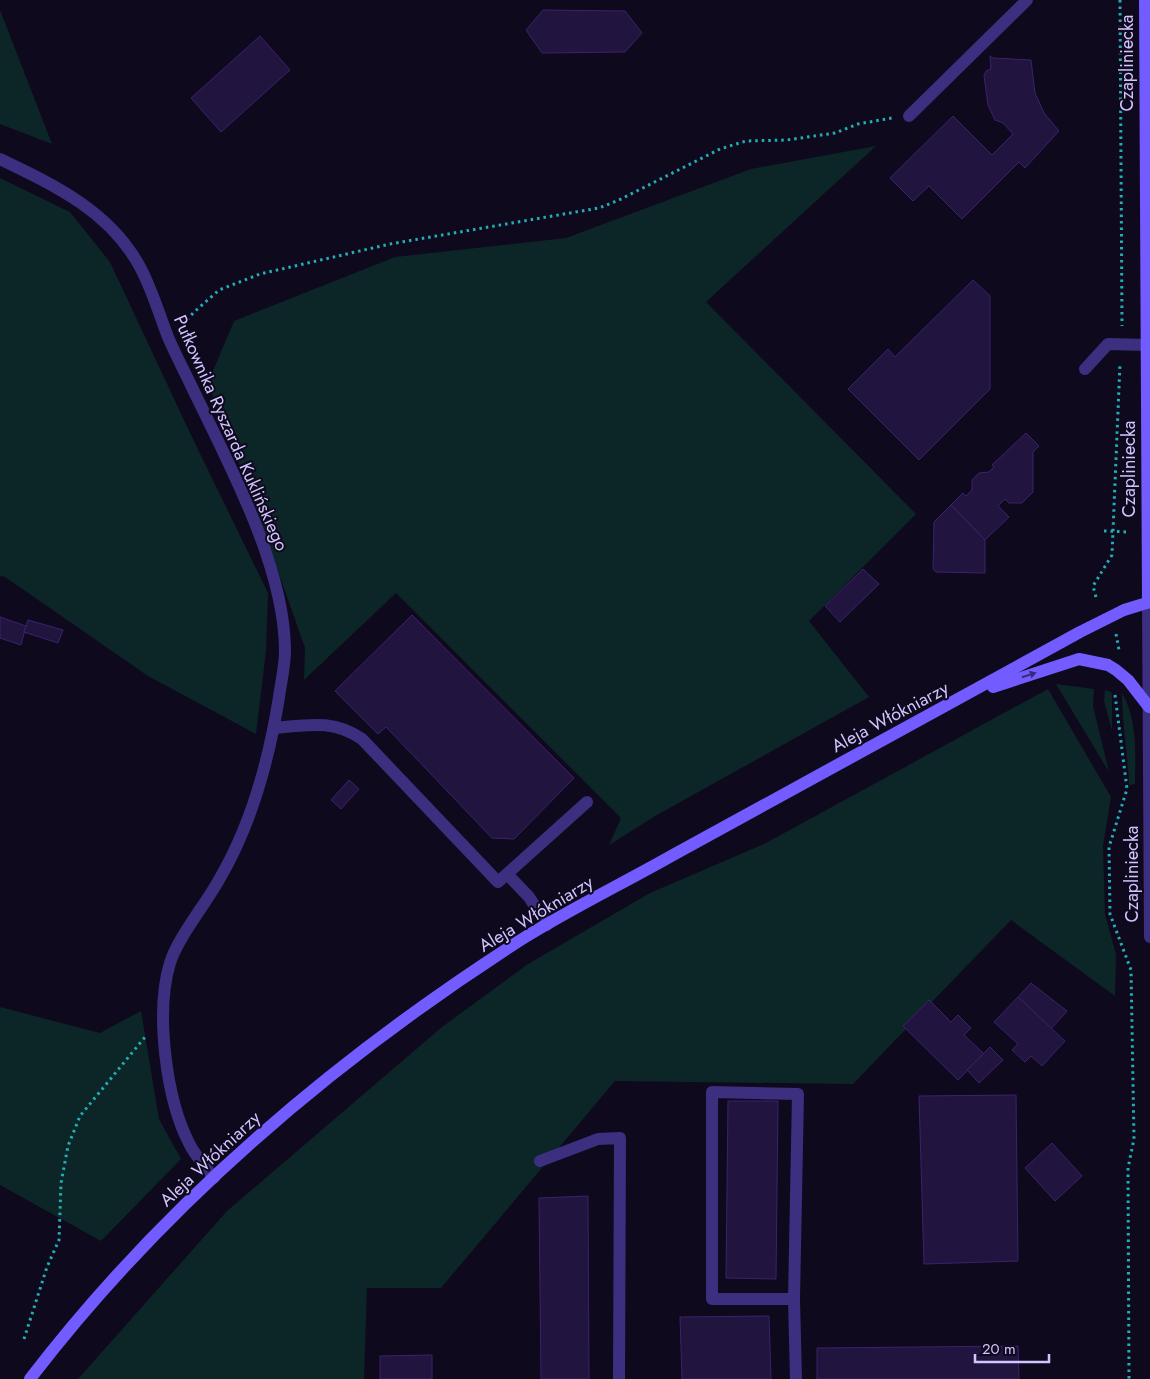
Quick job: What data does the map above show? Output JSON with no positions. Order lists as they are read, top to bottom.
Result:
{
  "streets": {
    "main road": ["Czapliniecka", "Aleja Włókniarzy"],
    "street": ["Pułkownika Ryszarda Kuklińskiego"]
  },
  "crossings": [
    ["Czapliniecka", "Aleja Włókniarzy"],
    ["Pułkownika Ryszarda Kuklińskiego", "Aleja Włókniarzy"]
  ],
  "scale_bar": "20 m"
}
